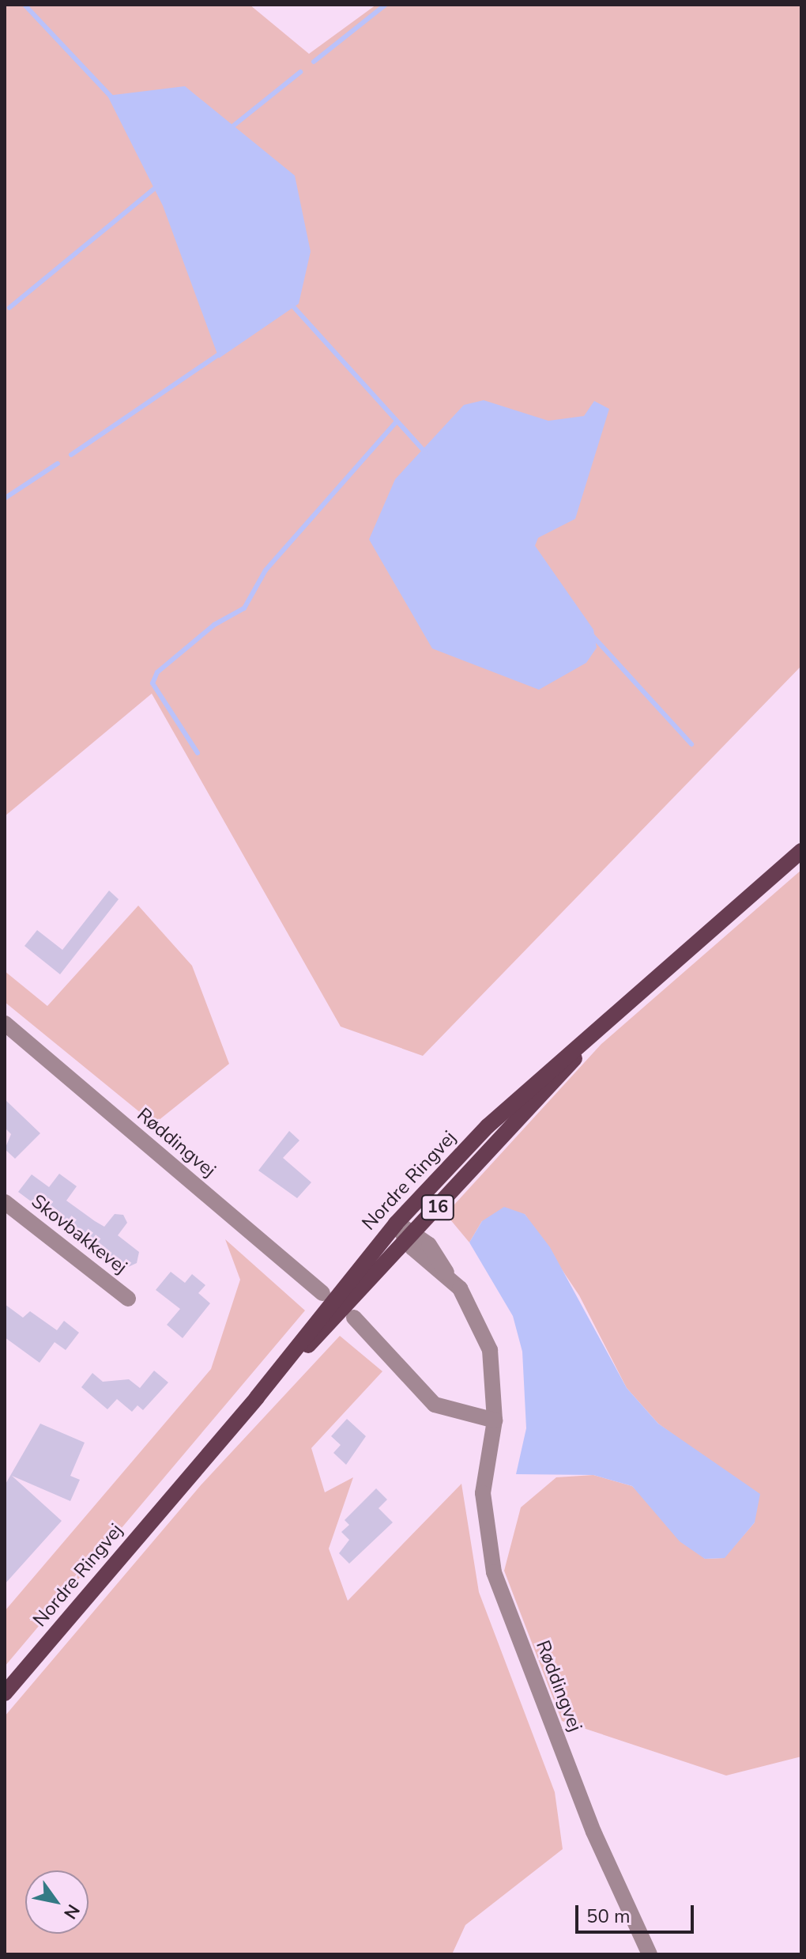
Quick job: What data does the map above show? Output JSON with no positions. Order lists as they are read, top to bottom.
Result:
{
  "streets": {
    "main road": ["Nordre Ringvej", "16"],
    "street": ["Røddingvej", "Skovbakkevej"]
  },
  "crossings": [
    ["Røddingvej", "Nordre Ringvej"]
  ],
  "scale_bar": "50 m",
  "north": "bottom right"
}
